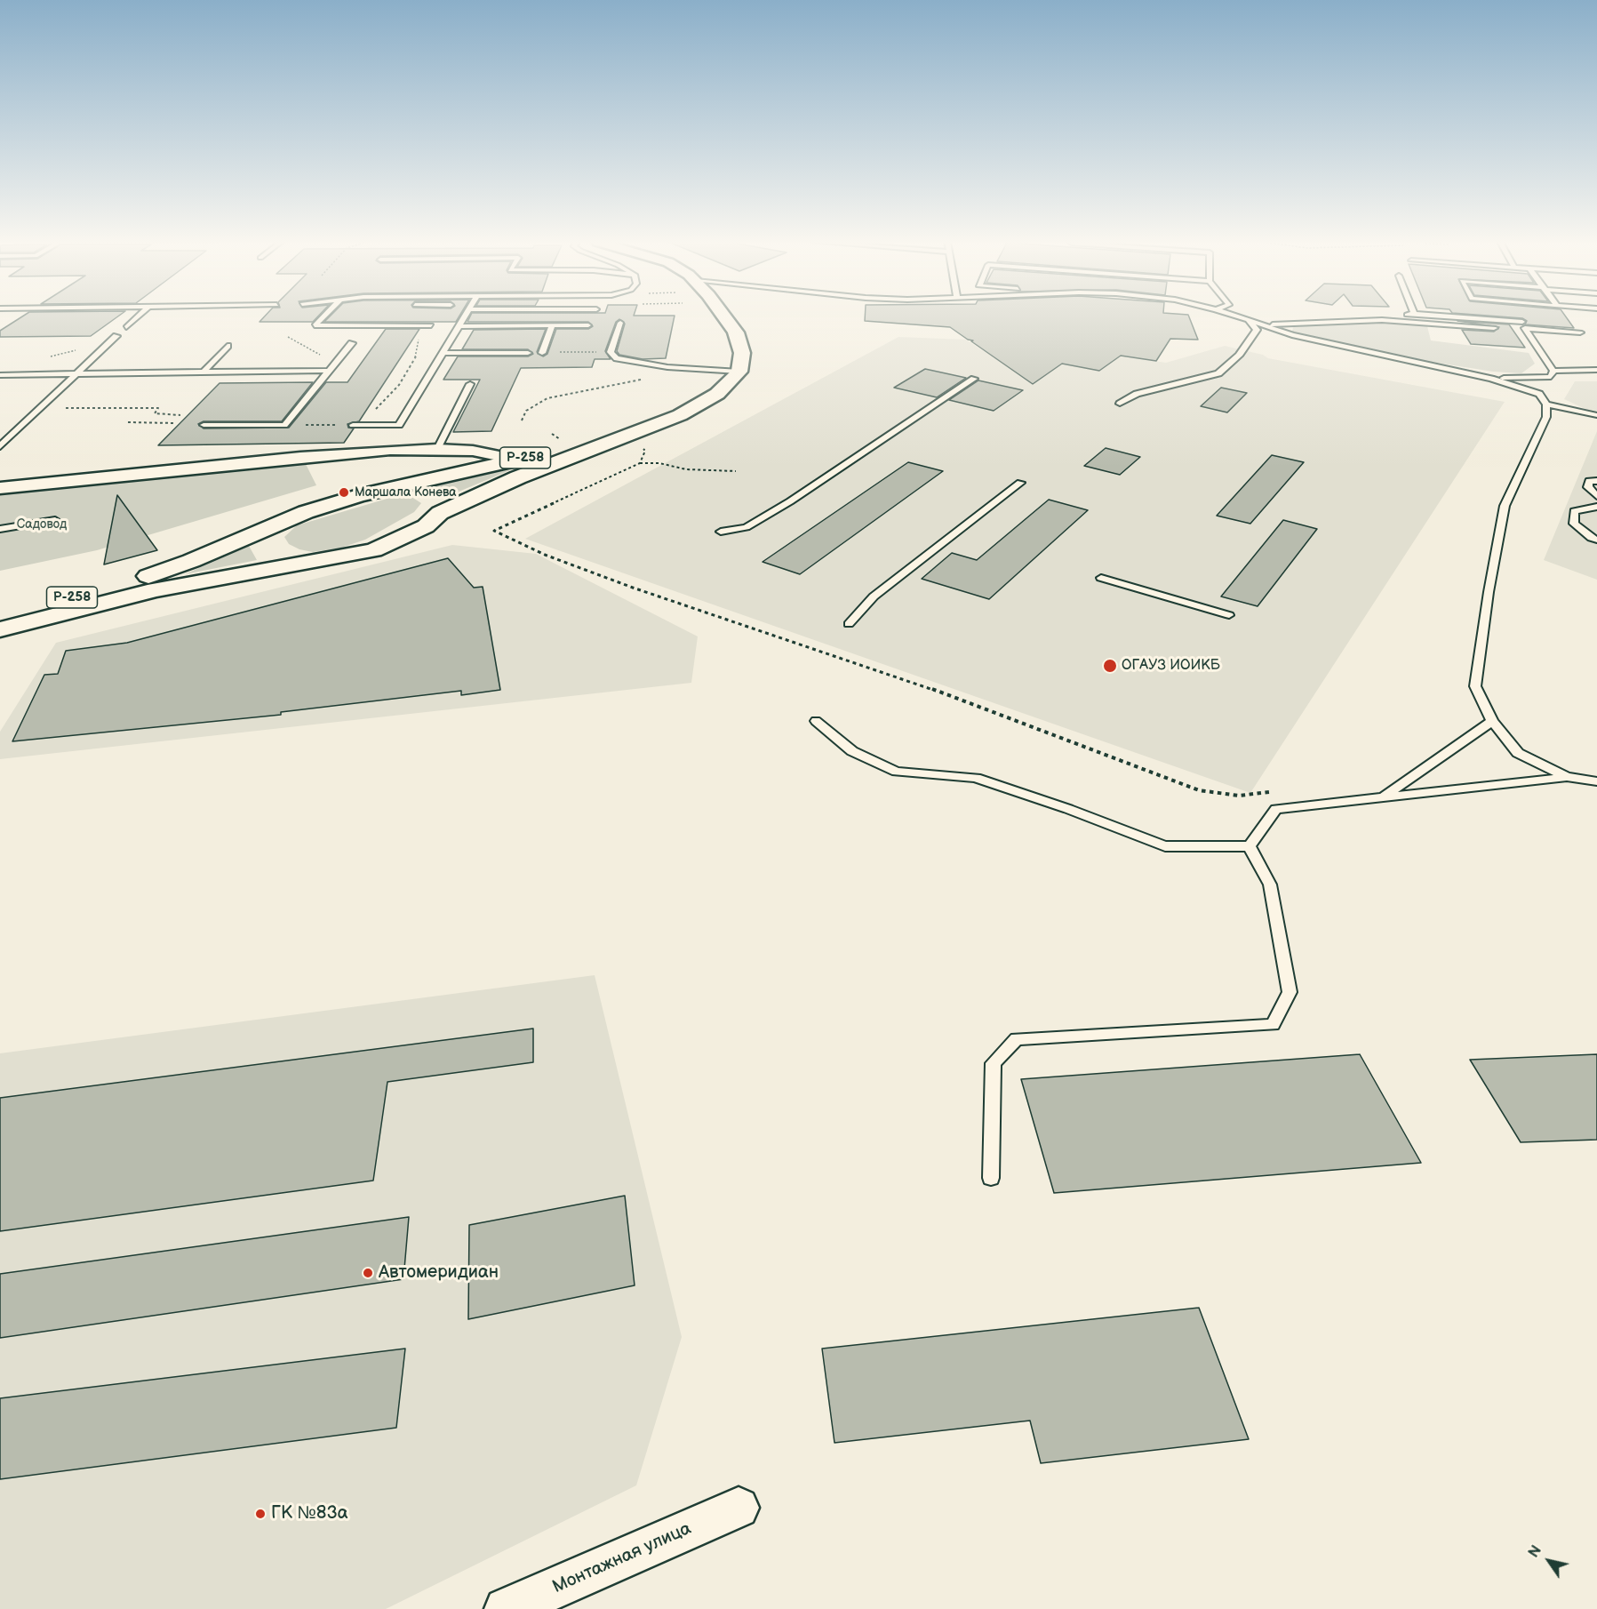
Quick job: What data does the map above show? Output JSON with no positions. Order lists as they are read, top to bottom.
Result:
{
  "streets": {
    "main road": ["Р-258"],
    "street": ["Монтажная улица"]
  },
  "parks": ["Садовод"],
  "places": [
    "Маршала Конева",
    "ОГАУЗ ИОИКБ",
    "Автомеридиан",
    "ГК №83а"
  ],
  "north": "top left"
}
